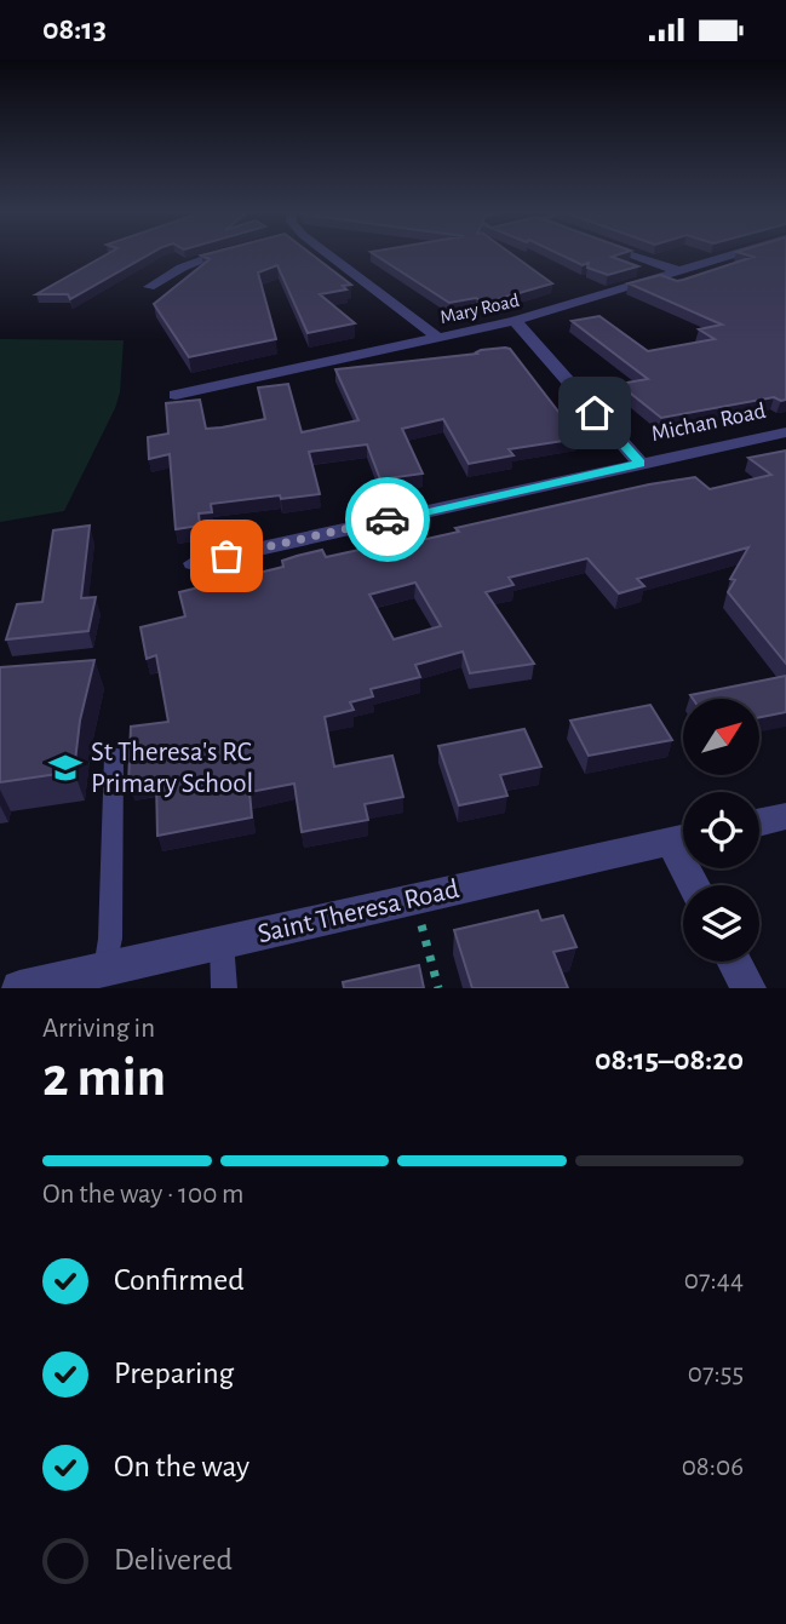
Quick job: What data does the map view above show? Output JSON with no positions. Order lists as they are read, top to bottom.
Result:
{
  "streets": {
    "street": ["Mary Road", "Michan Road", "Saint Theresa Road"]
  },
  "places": {
    "school or university": ["St Theresa's RC Primary School"]
  },
  "north": "top right",
  "page": {
    "status": "08:13",
    "heading": ["2 min", "Arriving in", "08:15–08:20"],
    "bar": "On the way · 100 m",
    "list": [
      ["Confirmed", "07:44"],
      ["Preparing", "07:55"],
      ["On the way", "08:06"],
      "Delivered"
    ]
  }
}
